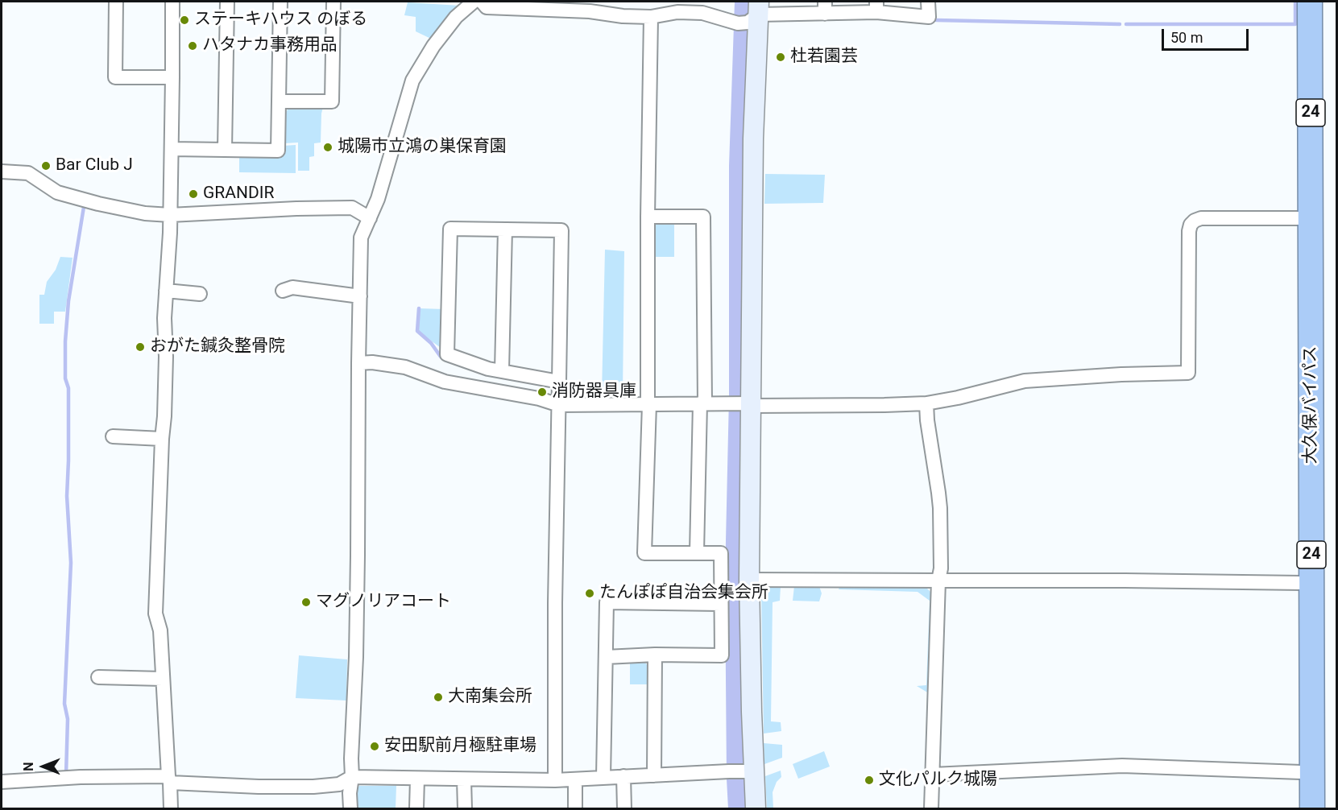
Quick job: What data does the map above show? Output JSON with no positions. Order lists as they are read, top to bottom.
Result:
{
  "streets": {
    "highway": ["24", "大久保バイパス"]
  },
  "places": [
    "ステーキハウス のぼる",
    "ハタナカ事務用品",
    "杜若園芸",
    "城陽市立鴻の巣保育園",
    "Bar Club J",
    "GRANDIR",
    "おがた鍼灸整骨院",
    "消防器具庫",
    "たんぽぽ自治会集会所",
    "マグノリアコート",
    "大南集会所",
    "安田駅前月極駐車場",
    "文化パルク城陽"
  ],
  "scale_bar": "50 m",
  "north": "left"
}
